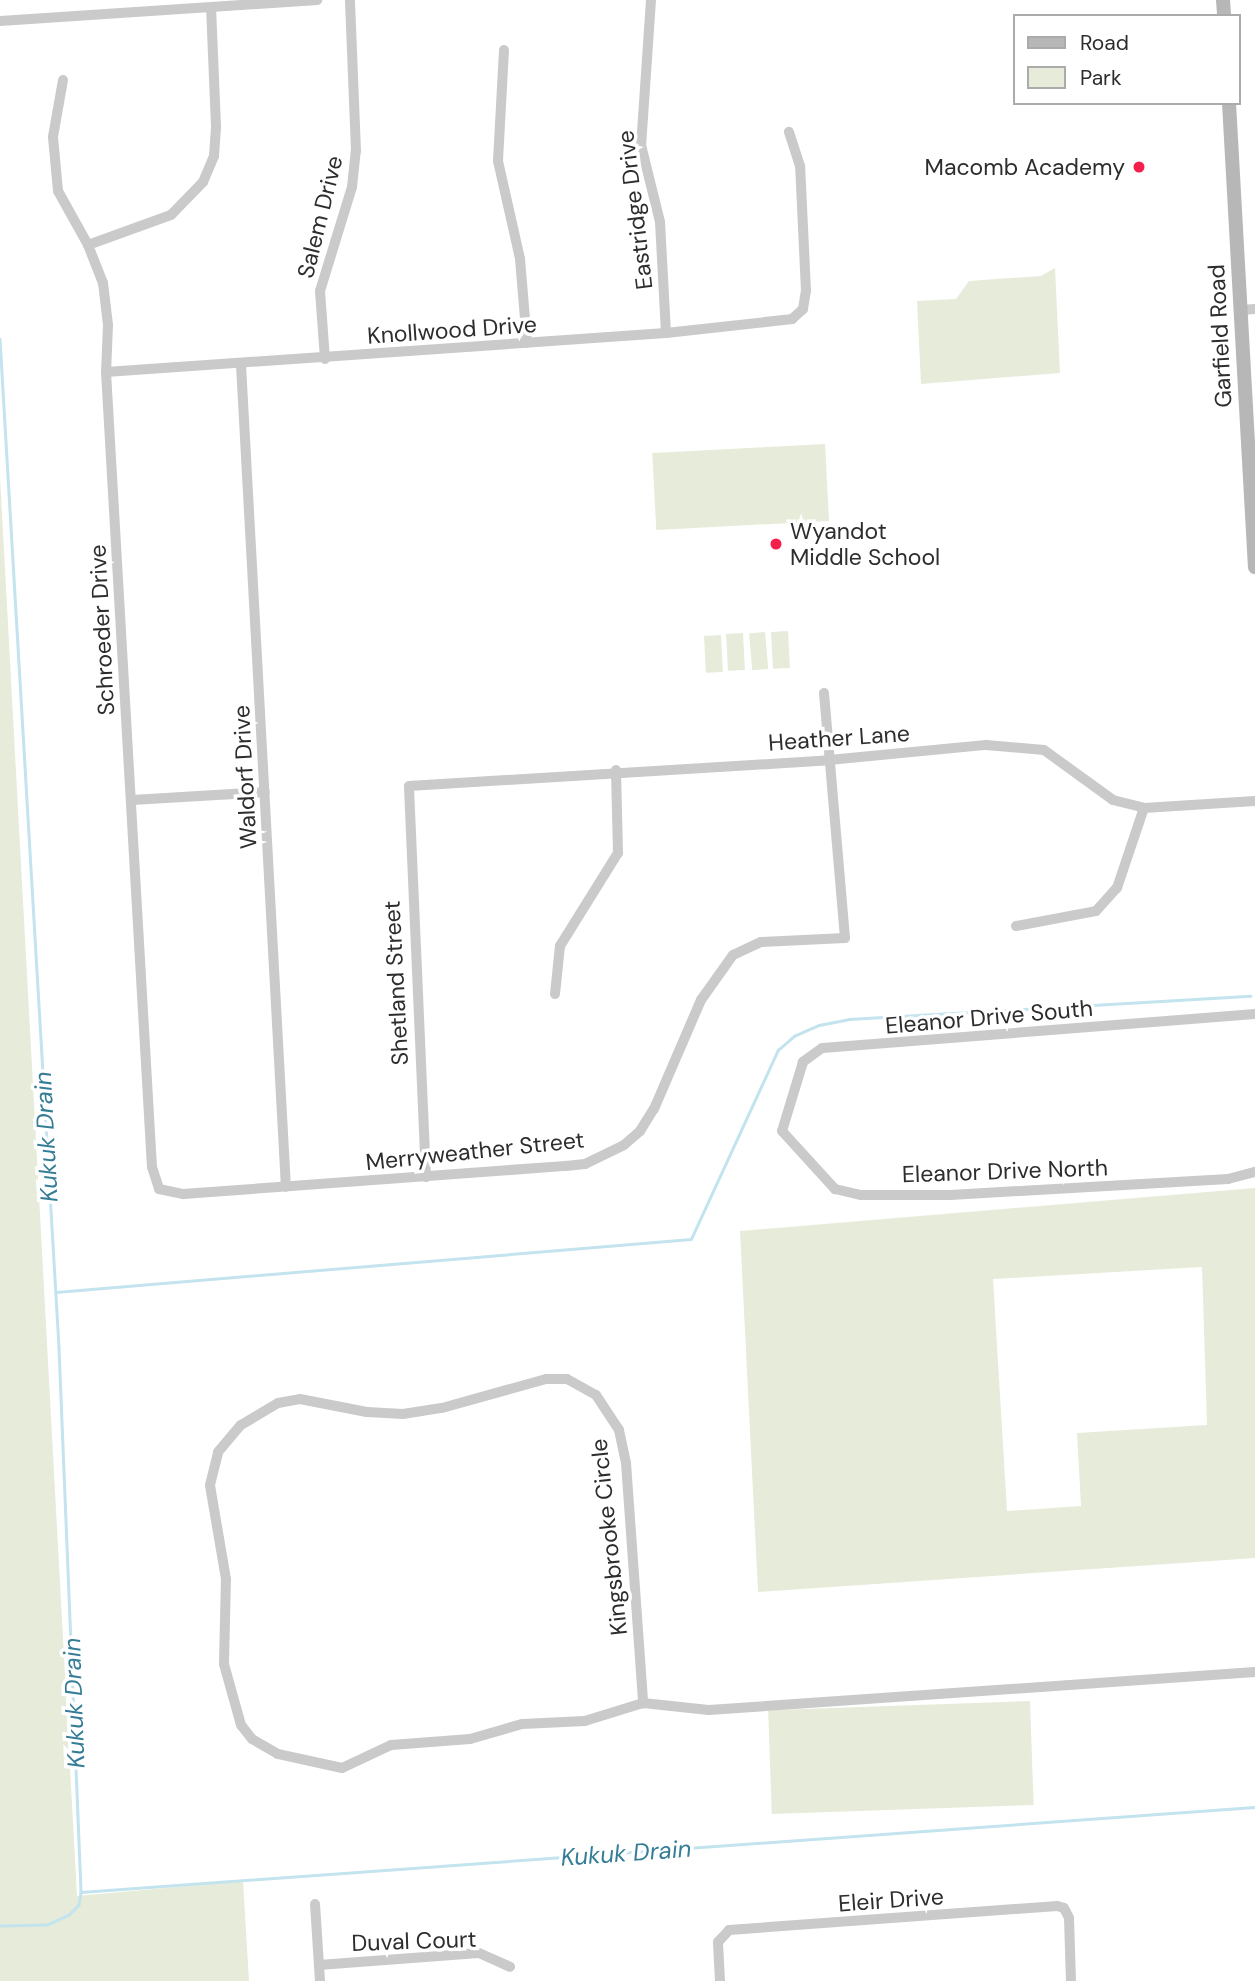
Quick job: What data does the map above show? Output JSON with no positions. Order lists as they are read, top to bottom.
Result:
{
  "streets": {
    "main road": ["Garfield Road"],
    "street": [
      "Eastridge Drive",
      "Salem Drive",
      "Knollwood Drive",
      "Schroeder Drive",
      "Heather Lane",
      "Waldorf Drive",
      "Shetland Street",
      "Eleanor Drive South",
      "Merryweather Street",
      "Eleanor Drive North",
      "Kingsbrooke Circle",
      "Eleir Drive",
      "Duval Court"
    ]
  },
  "crossings": [
    ["Eastridge Drive", "Knollwood Drive"],
    ["Salem Drive", "Knollwood Drive"],
    ["Knollwood Drive", "Schroeder Drive"],
    ["Knollwood Drive", "Waldorf Drive"],
    ["Schroeder Drive", "Merryweather Street"],
    ["Heather Lane", "Shetland Street"],
    ["Heather Lane", "Merryweather Street"],
    ["Waldorf Drive", "Merryweather Street"],
    ["Shetland Street", "Merryweather Street"],
    ["Eleanor Drive South", "Eleanor Drive North"]
  ],
  "water": ["Kukuk Drain"],
  "places": ["Macomb Academy", "Wyandot Middle School"],
  "legend": ["Road", "Park"]
}
